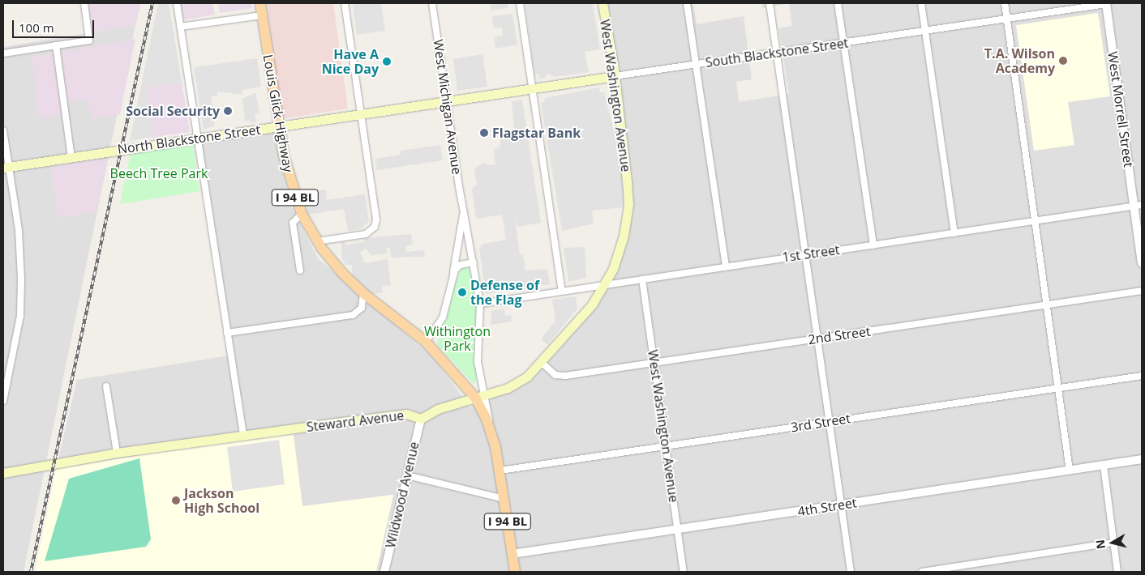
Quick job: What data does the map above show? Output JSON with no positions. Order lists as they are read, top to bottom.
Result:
{
  "streets": {
    "main road": [
      "South Blackstone Street",
      "West Washington Avenue",
      "Louis Glick Highway",
      "North Blackstone Street",
      "I 94 BL",
      "Steward Avenue"
    ],
    "street": [
      "West Michigan Avenue",
      "West Morrell Street",
      "1st Street",
      "2nd Street",
      "3rd Street",
      "Wildwood Avenue",
      "4th Street"
    ]
  },
  "crossings": [
    ["South Blackstone Street", "West Washington Avenue"],
    ["South Blackstone Street", "West Michigan Avenue"],
    ["South Blackstone Street", "West Morrell Street"],
    ["South Blackstone Street", "North Blackstone Street"],
    ["West Washington Avenue", "1st Street"],
    ["West Washington Avenue", "2nd Street"],
    ["West Washington Avenue", "Steward Avenue"],
    ["West Washington Avenue", "3rd Street"],
    ["West Washington Avenue", "4th Street"],
    ["West Michigan Avenue", "Louis Glick Highway"],
    ["West Michigan Avenue", "North Blackstone Street"],
    ["West Michigan Avenue", "1st Street"],
    ["West Michigan Avenue", "Steward Avenue"],
    ["West Morrell Street", "1st Street"],
    ["Louis Glick Highway", "North Blackstone Street"],
    ["Louis Glick Highway", "I 94 BL"],
    ["Louis Glick Highway", "Steward Avenue"],
    ["Louis Glick Highway", "3rd Street"],
    ["I 94 BL", "3rd Street"],
    ["I 94 BL", "4th Street"],
    ["1st Street", "Steward Avenue"],
    ["2nd Street", "Steward Avenue"],
    ["Steward Avenue", "Wildwood Avenue"]
  ],
  "parks": ["Beech Tree Park", "Withington Park"],
  "places": [
    "T.A. Wilson Academy",
    "Have A Nice Day",
    "Social Security",
    "Flagstar Bank",
    "Defense of the Flag",
    "Jackson High School"
  ],
  "scale_bar": "100 m",
  "north": "left"
}
